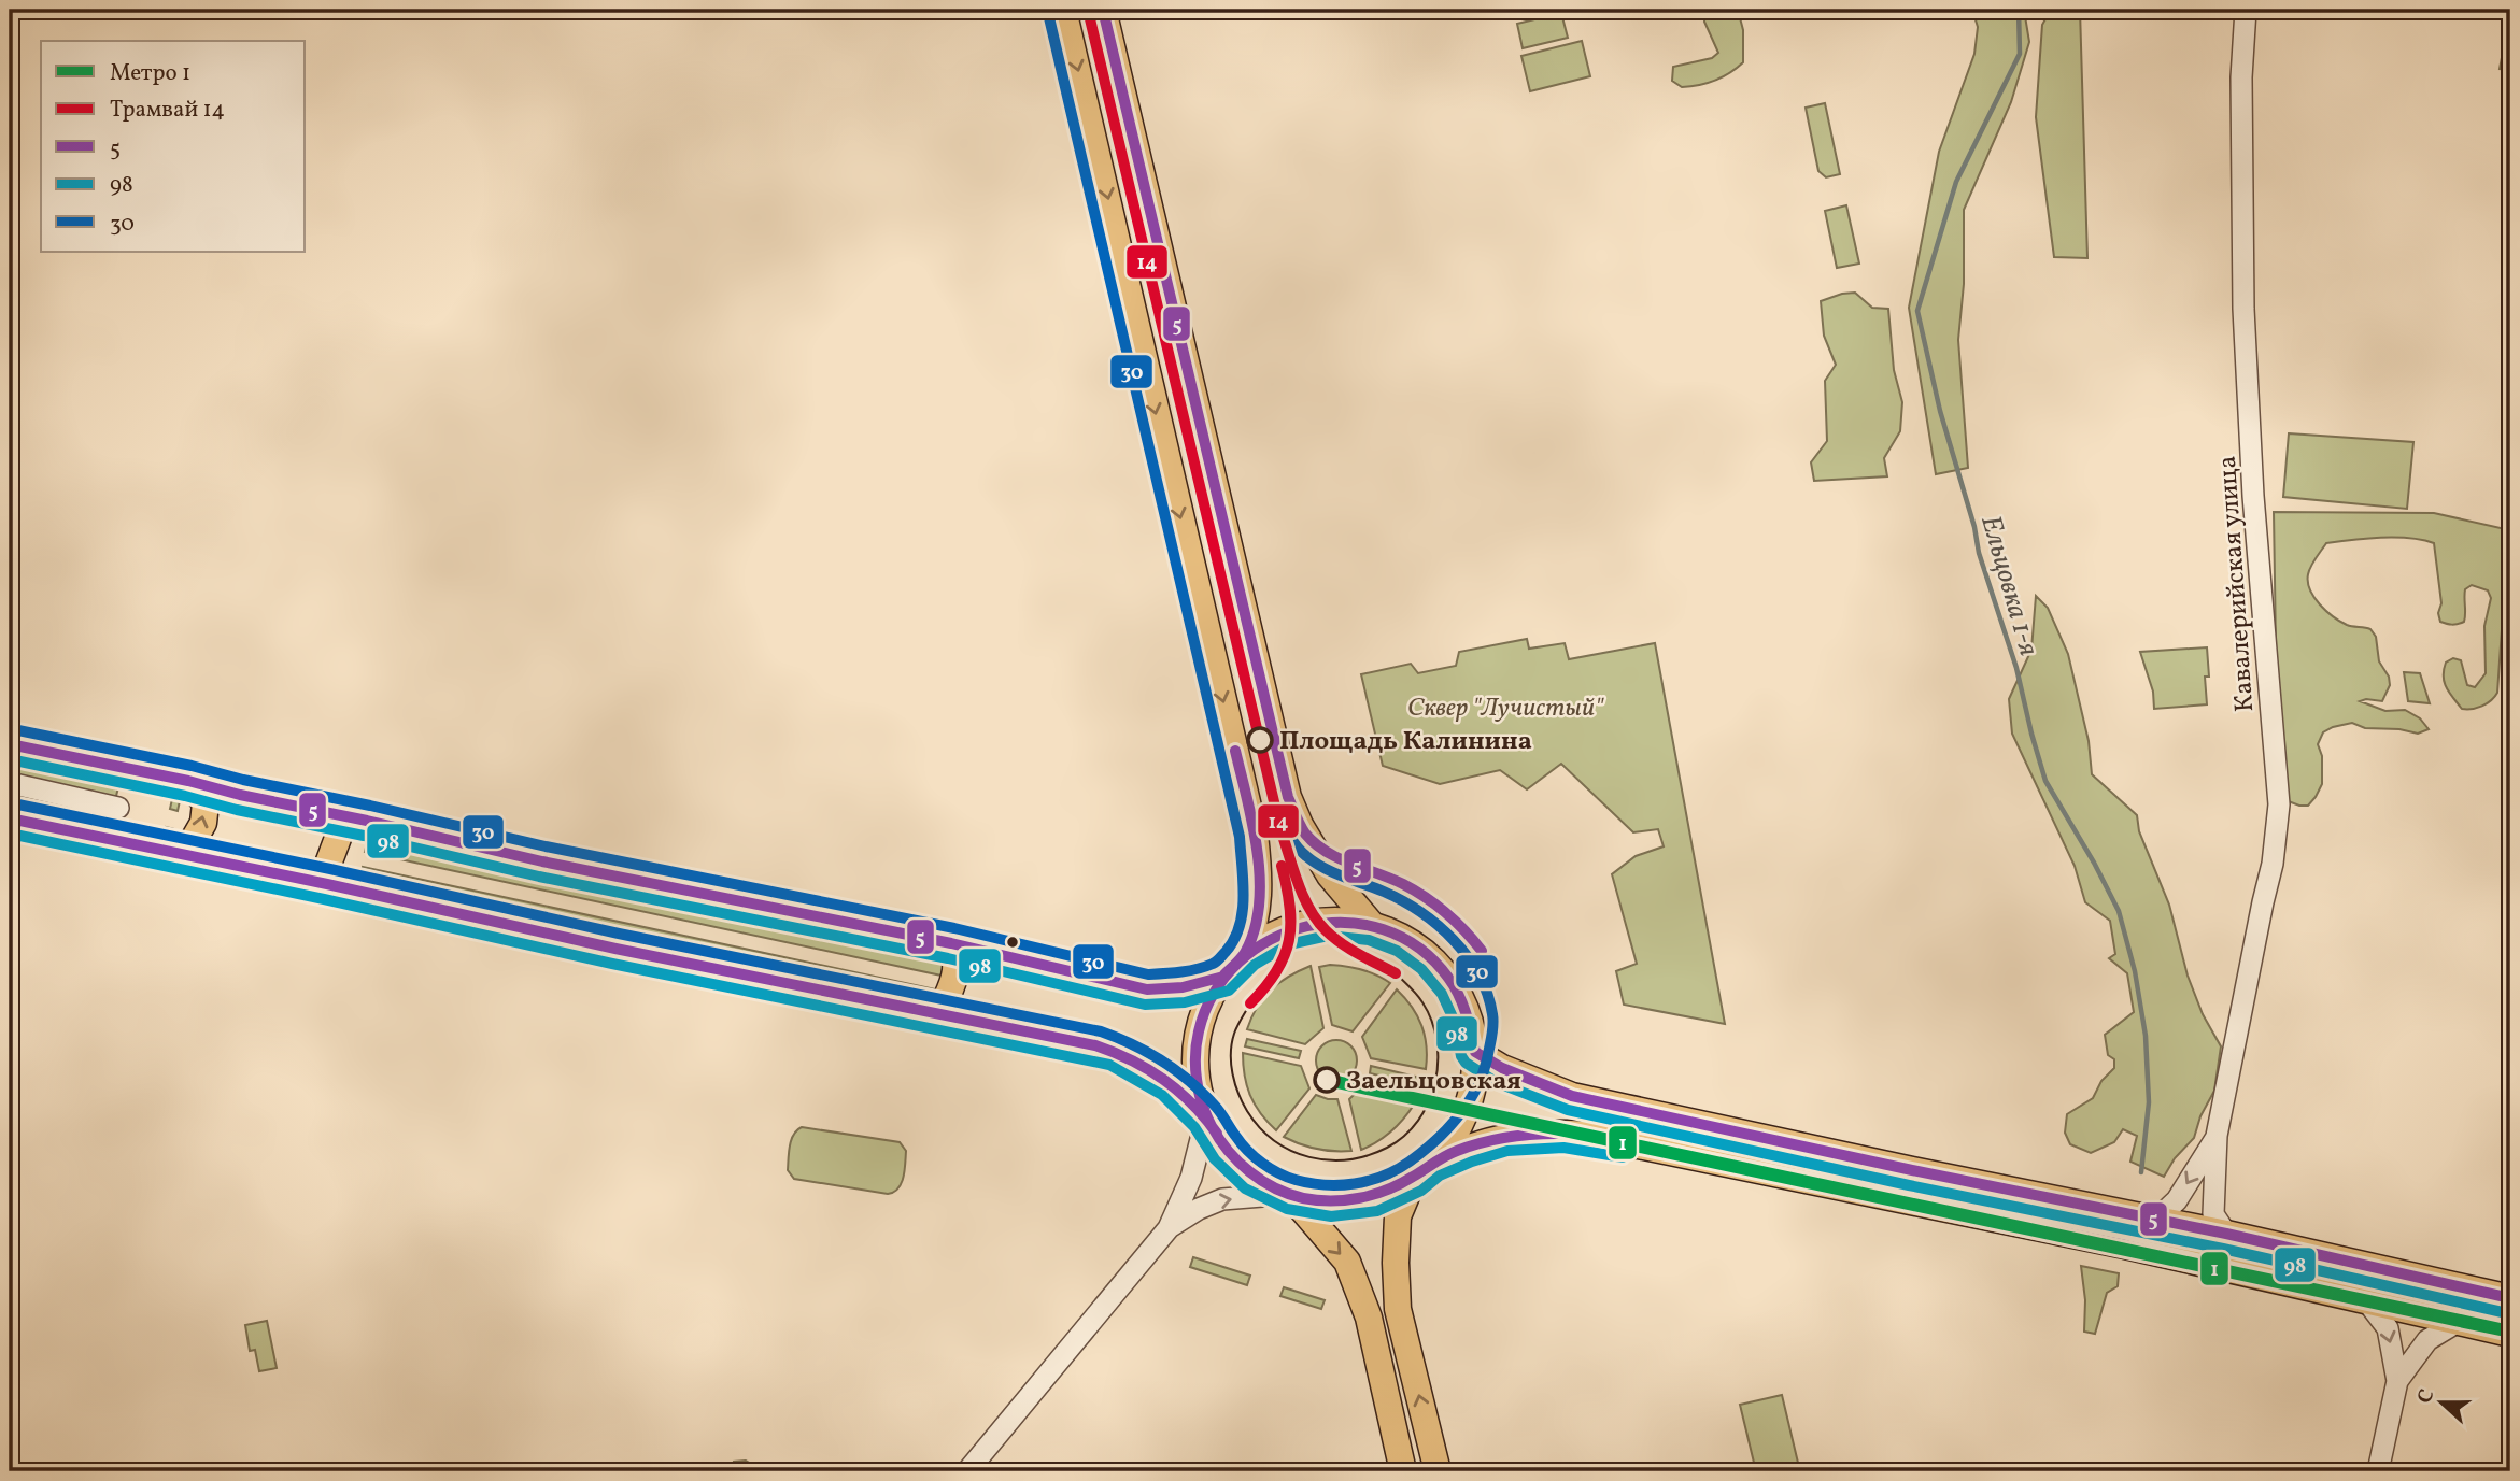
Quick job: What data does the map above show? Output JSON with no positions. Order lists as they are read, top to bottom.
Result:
{
  "streets": {
    "street": ["Кавалерийская улица"]
  },
  "water": ["Ельцовка 1-я"],
  "parks": ["Сквер \"Лучистый\""],
  "places": ["Площадь Калинина", "Заельцовская"],
  "lines": [
    "tram line 14",
    "transit line 5",
    "transit line 30",
    "transit line 98",
    "metro line 1"
  ],
  "legend": [
    "Метро 1",
    "Трамвай 14",
    "5",
    "98",
    "30"
  ],
  "north": "left"
}
